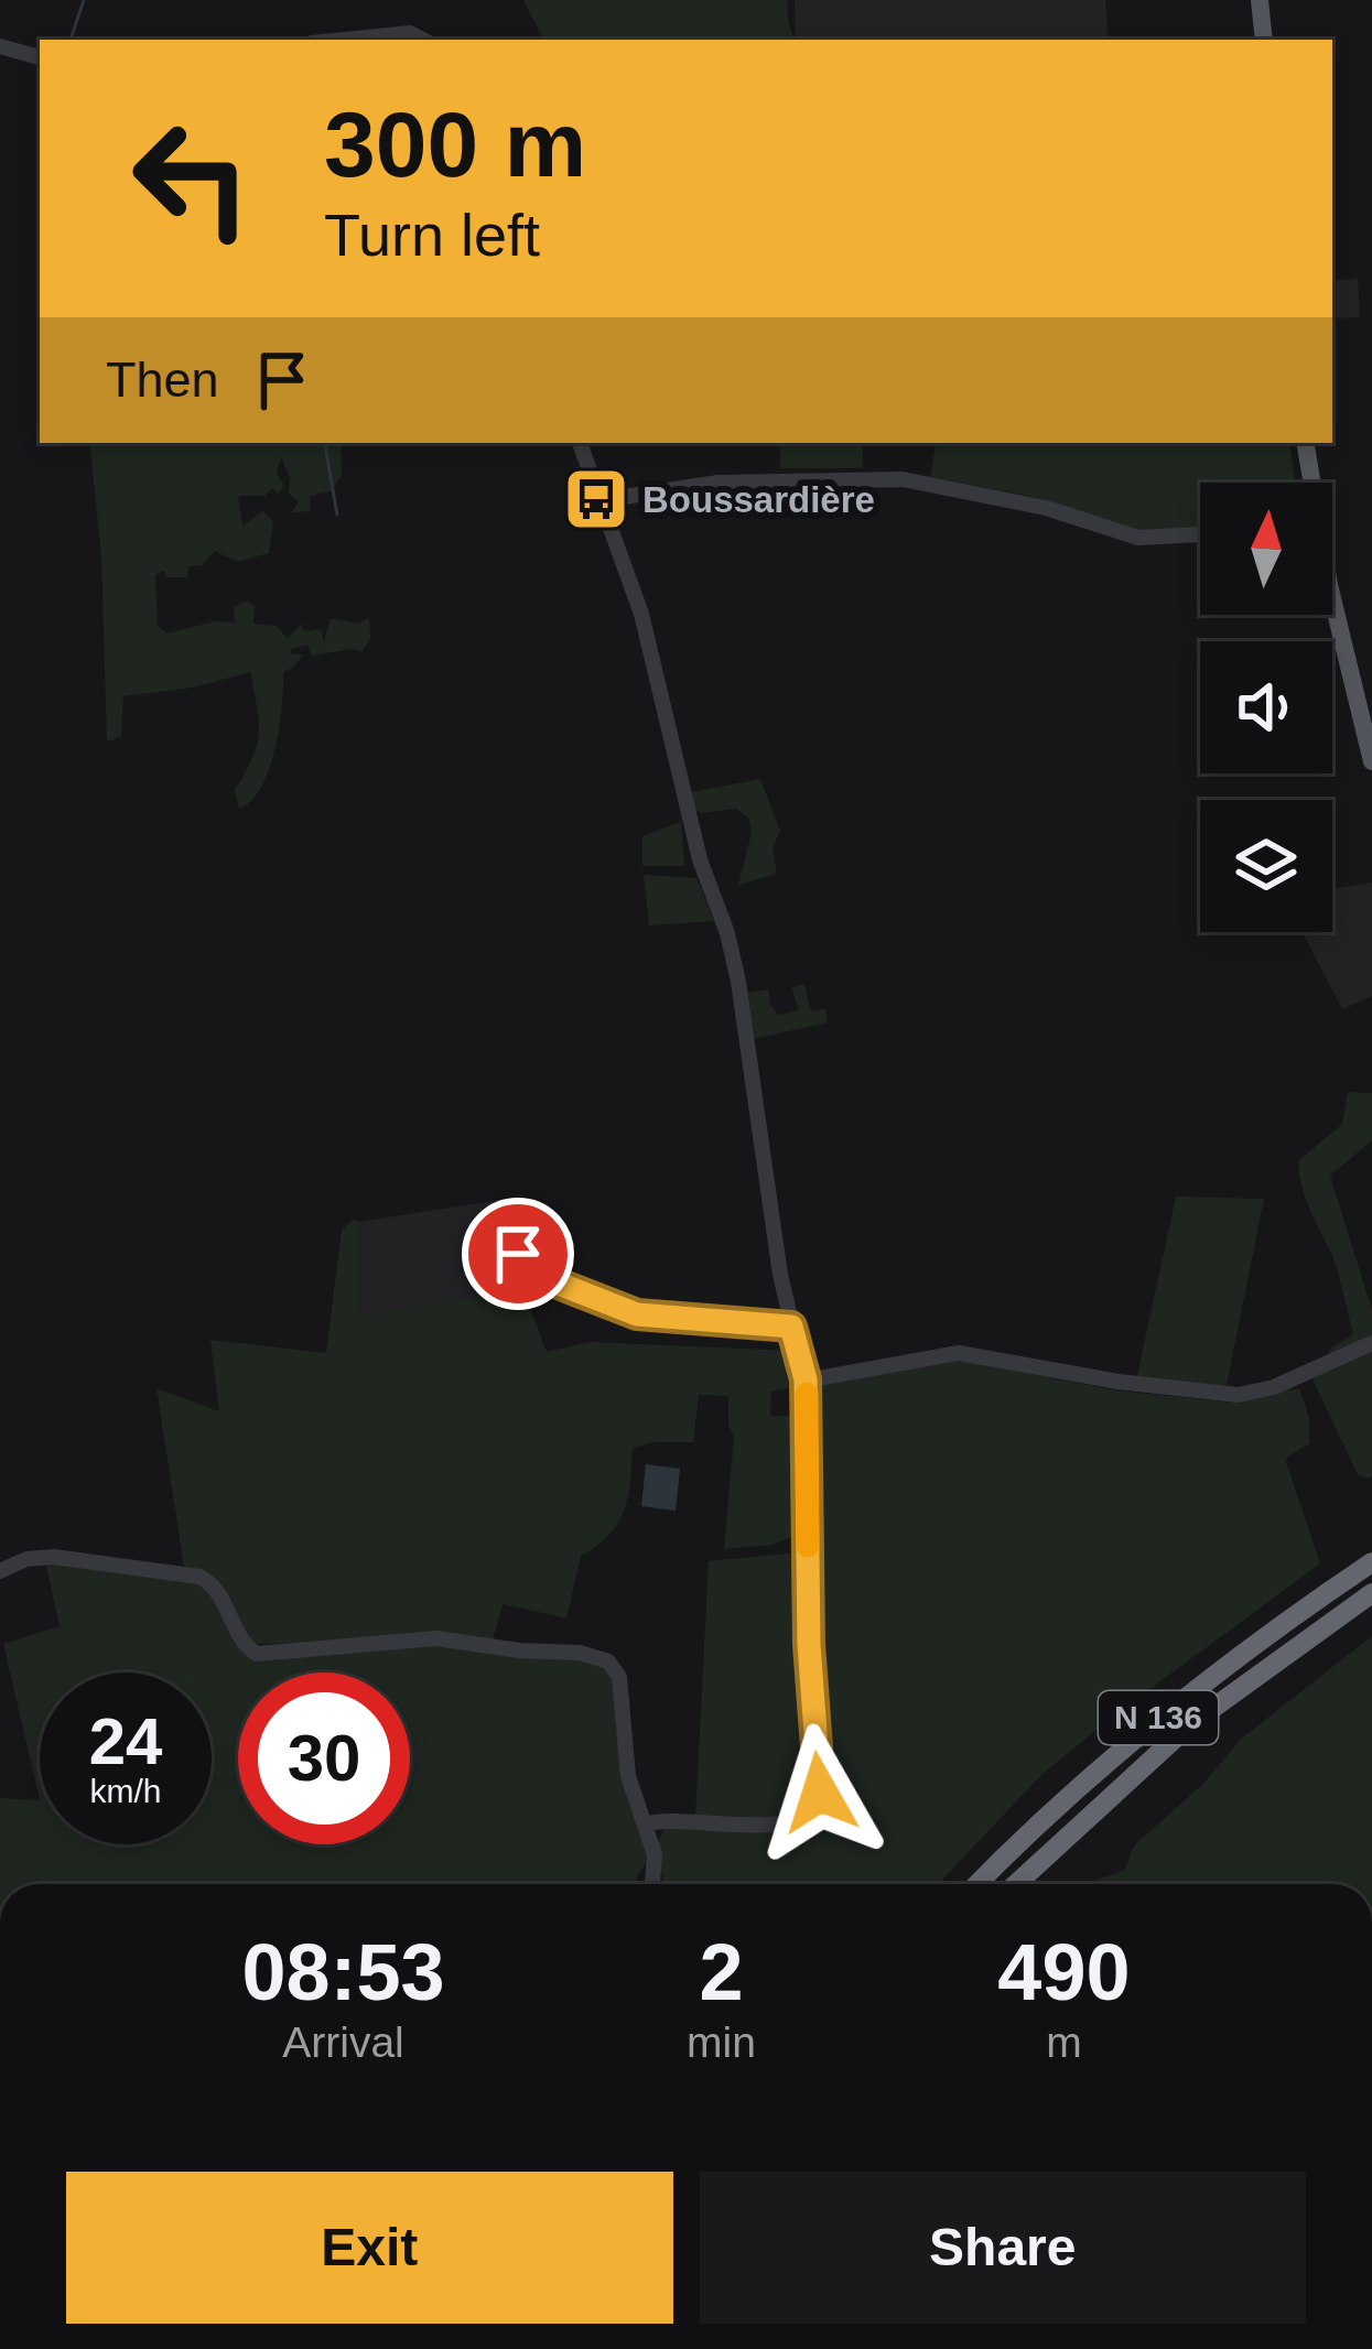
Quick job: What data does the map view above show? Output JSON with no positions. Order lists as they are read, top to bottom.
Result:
{
  "streets": {
    "highway": ["N 136"]
  },
  "places": {
    "bus stop": ["Boussardière"]
  },
  "north": "top",
  "page": {
    "turn": ["300 m", "Turn left"],
    "then": "Then",
    "speed": "24 km/h",
    "limit": "30",
    "eta": [
      "08:53",
      "Arrival",
      "2",
      "min",
      "490",
      "m"
    ],
    "buttons": ["Exit", "Share"]
  }
}
